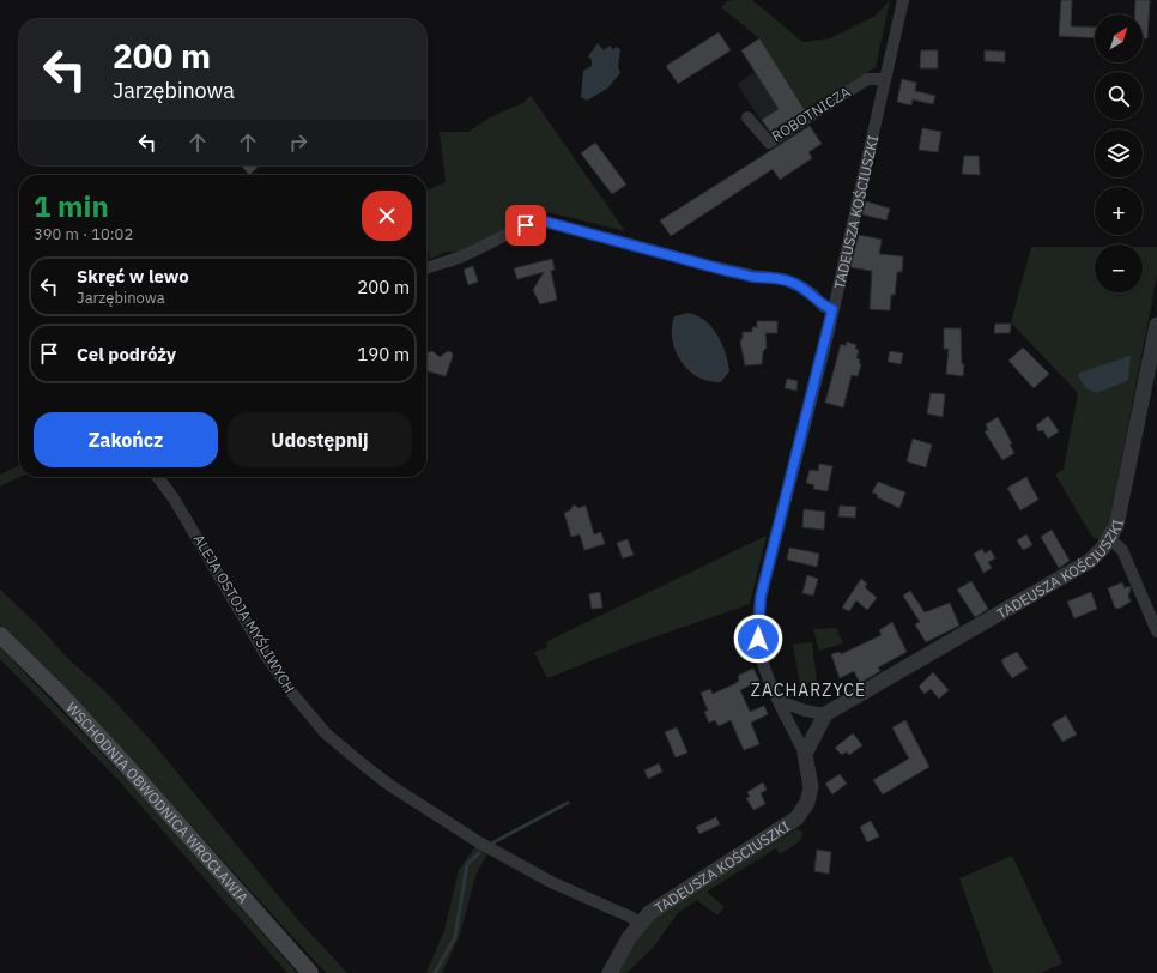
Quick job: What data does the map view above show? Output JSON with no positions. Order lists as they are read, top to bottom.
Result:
{
  "streets": {
    "main road": ["WSCHODNIA OBWODNICA WROCŁAWIA"],
    "street": ["ROBOTNICZA", "TADEUSZA KOŚCIUSZKI", "ALEJA OSTOJA MYŚLIWYCH"]
  },
  "crossings": [
    ["ROBOTNICZA", "TADEUSZA KOŚCIUSZKI"],
    ["TADEUSZA KOŚCIUSZKI", "ALEJA OSTOJA MYŚLIWYCH"]
  ],
  "districts": ["ZACHARZYCE"],
  "north": "top right",
  "page": {
    "map_buttons": ["+", "−"],
    "turn": ["200 m", "Jarzębinowa"],
    "heading": ["1 min", "390 m · 10:02"],
    "list": [
      {
        "name": "Skręć w lewo",
        "note": "Jarzębinowa",
        "value": "200 m"
      },
      {
        "name": "Cel podróży",
        "value": "190 m"
      }
    ],
    "buttons": ["Zakończ", "Udostępnij"]
  }
}
